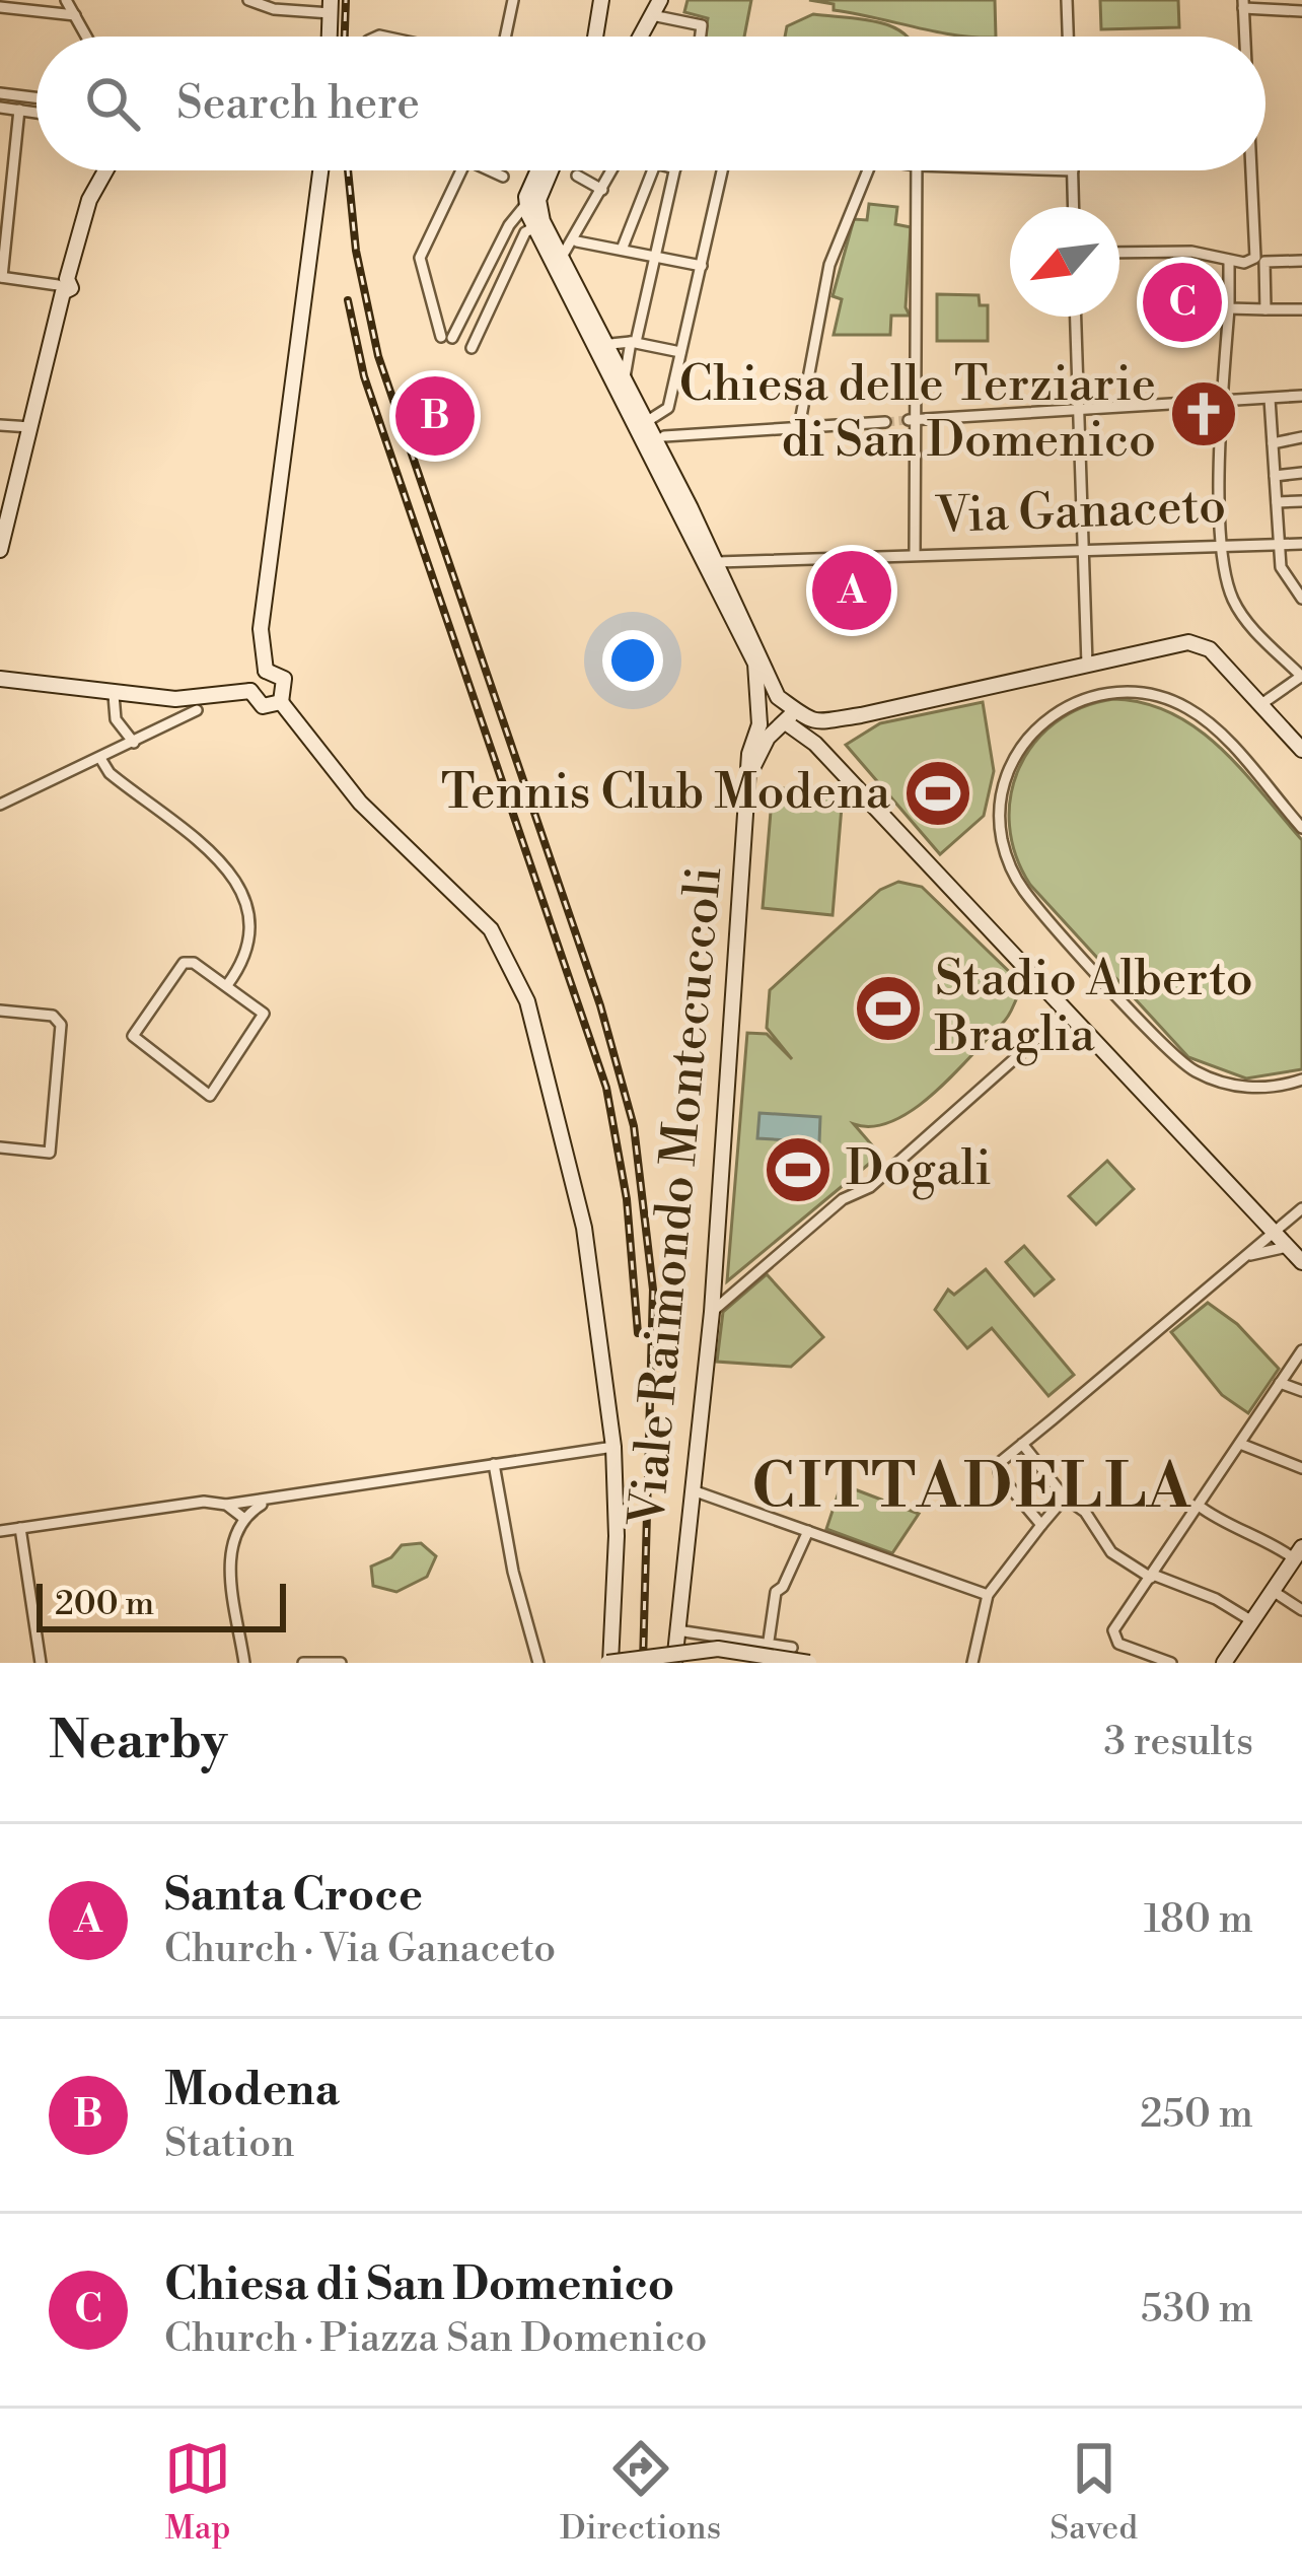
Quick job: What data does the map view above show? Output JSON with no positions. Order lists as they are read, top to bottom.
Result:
{
  "streets": {
    "street": ["Via Ganaceto", "Viale Raimondo Montecuccoli"]
  },
  "districts": ["CITTADELLA"],
  "places": {
    "church": ["Chiesa delle Terziarie di San Domenico"],
    "sports": ["Tennis Club Modena", "Stadio Alberto Braglia", "Dogali"]
  },
  "scale_bar": "200 m",
  "north": "bottom left",
  "page": {
    "search": "Search here",
    "pins": ["C", "B", "A"],
    "scale": "200 m",
    "heading": ["Nearby", "3 results"],
    "list": [
      {
        "mark": "A",
        "name": "Santa Croce",
        "note": "Church · Via Ganaceto",
        "value": "180 m"
      },
      {
        "mark": "B",
        "name": "Modena",
        "note": "Station",
        "value": "250 m"
      },
      {
        "mark": "C",
        "name": "Chiesa di San Domenico",
        "note": "Church · Piazza San Domenico",
        "value": "530 m"
      }
    ],
    "nav": ["Map", "Directions", "Saved"]
  }
}
